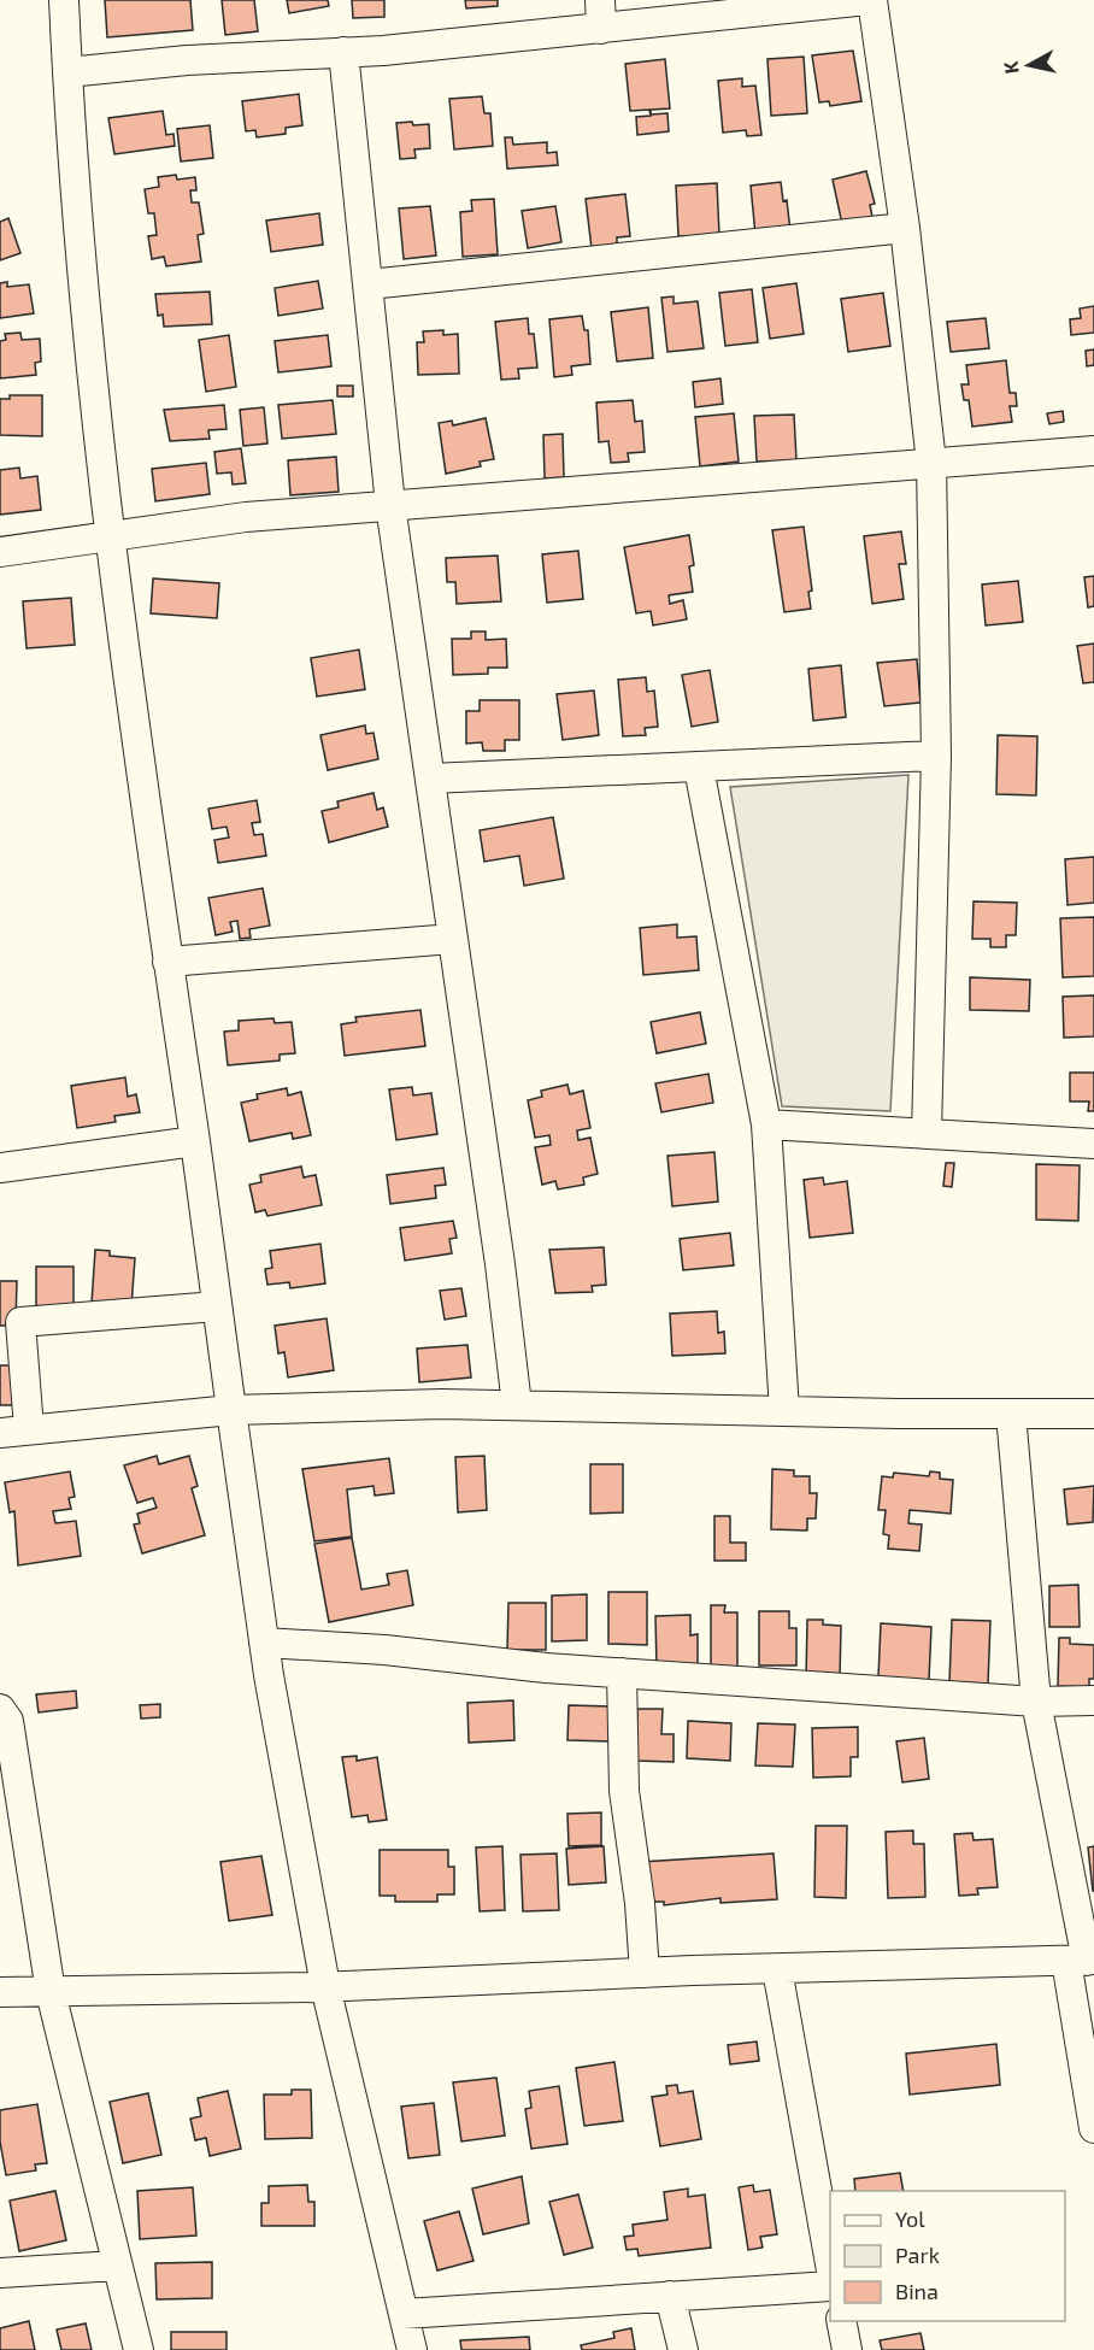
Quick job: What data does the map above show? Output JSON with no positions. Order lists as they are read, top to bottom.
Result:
{
  "legend": ["Yol", "Park", "Bina"],
  "north": "left"
}
